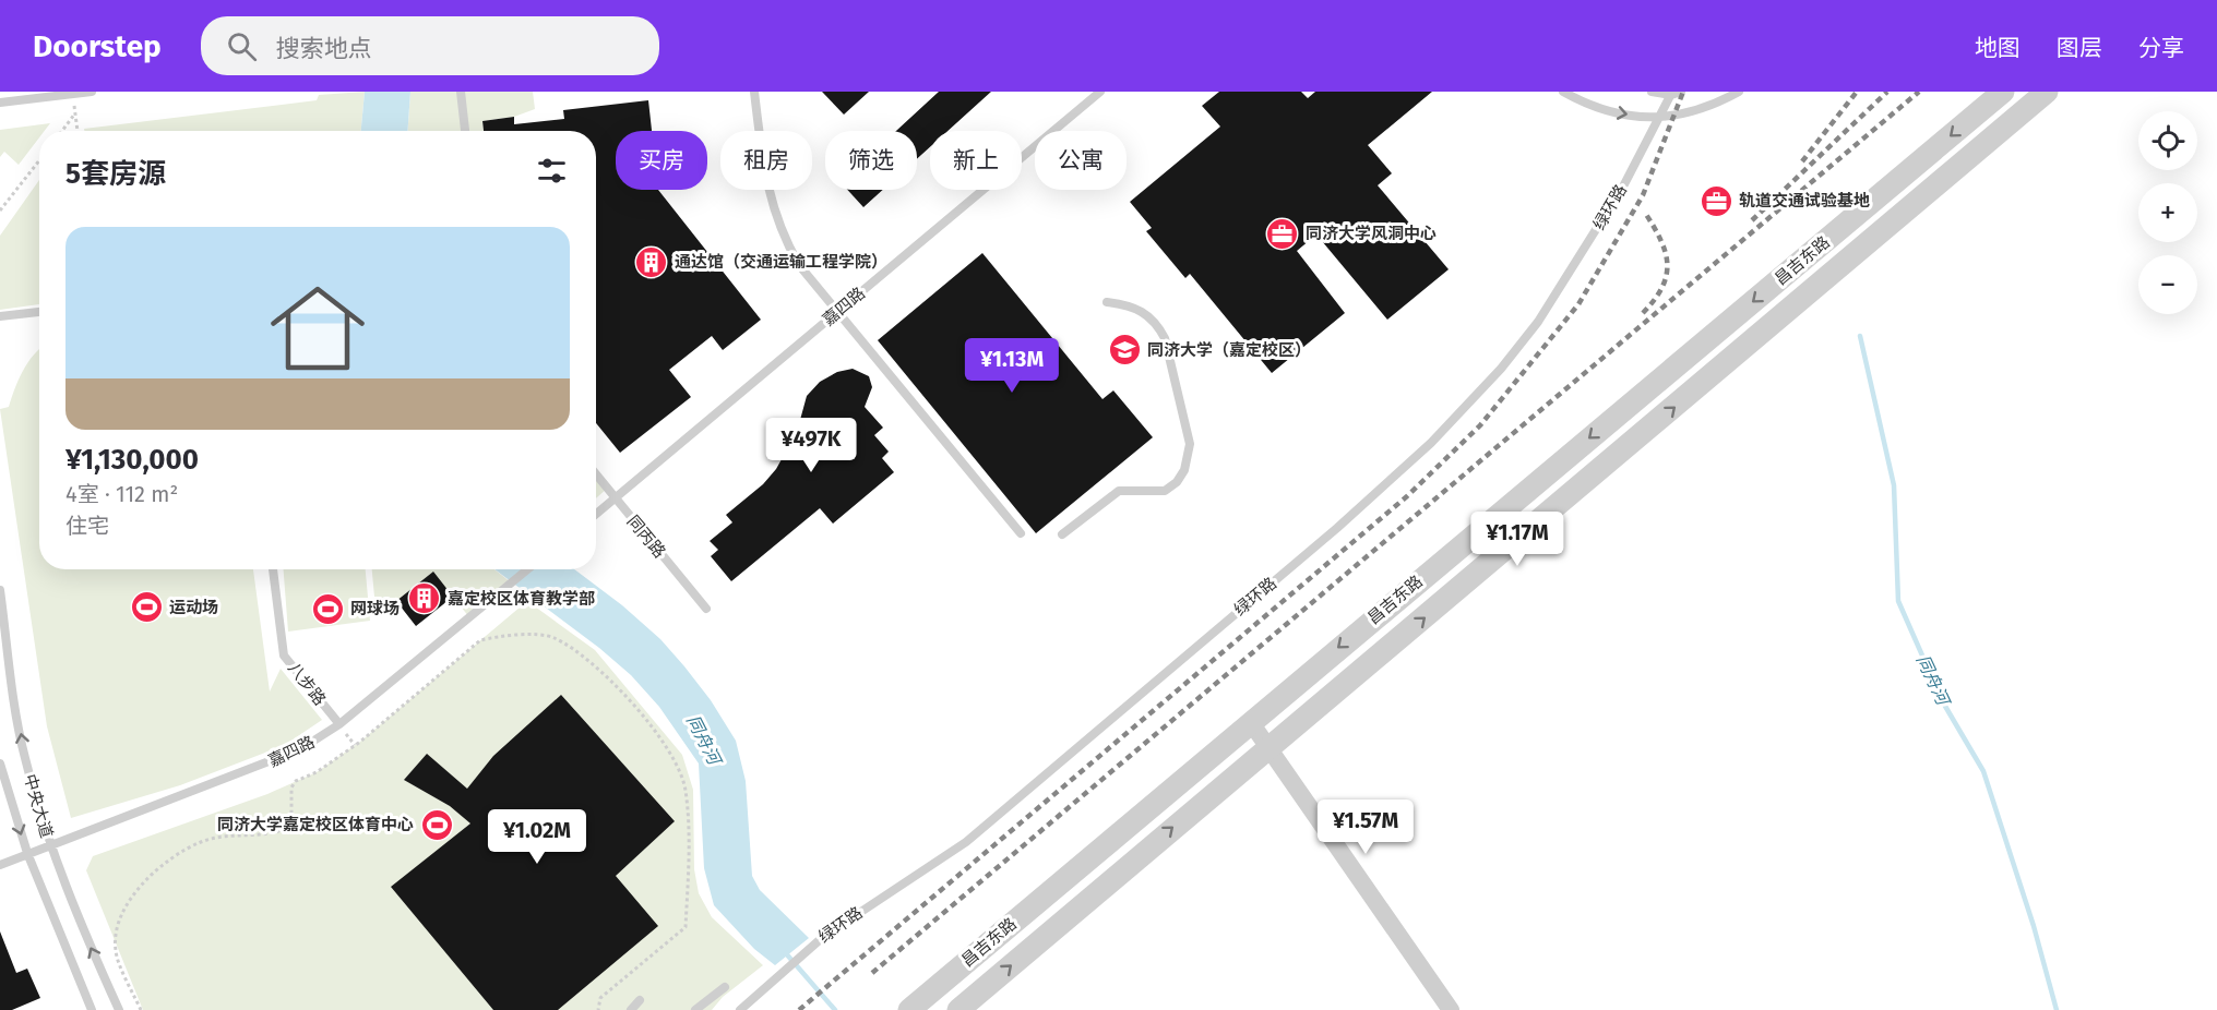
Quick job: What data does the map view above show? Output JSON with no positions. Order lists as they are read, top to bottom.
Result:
{
  "streets": {
    "street": ["昌吉东路"],
    "lane": [
      "绿环路",
      "嘉四路",
      "同丙路",
      "八步路",
      "中央大道"
    ]
  },
  "crossings": [
    ["嘉四路", "同丙路"],
    ["嘉四路", "八步路"],
    ["嘉四路", "中央大道"]
  ],
  "water": ["同舟河"],
  "places": {
    "office": ["轨道交通试验基地", "同济大学风洞中心"],
    "building": ["通达馆（交通运输工程学院）", "嘉定校区体育教学部"],
    "school or university": ["同济大学（嘉定校区）"],
    "sports": ["运动场", "网球场", "同济大学嘉定校区体育中心"]
  },
  "page": {
    "header": "Doorstep",
    "search": "搜索地点",
    "nav": ["地图", "图层", "分享"],
    "map_buttons": ["+", "−"],
    "chip": [
      "买房",
      "租房",
      "筛选",
      "新上",
      "公寓"
    ],
    "heading": "5套房源",
    "list": [
      {
        "name": "¥1,130,000",
        "note": "4室 · 112 m² · 住宅"
      }
    ],
    "price": [
      "¥1.13M",
      "¥497K",
      "¥1.17M",
      "¥1.57M",
      "¥1.02M"
    ]
  }
}
